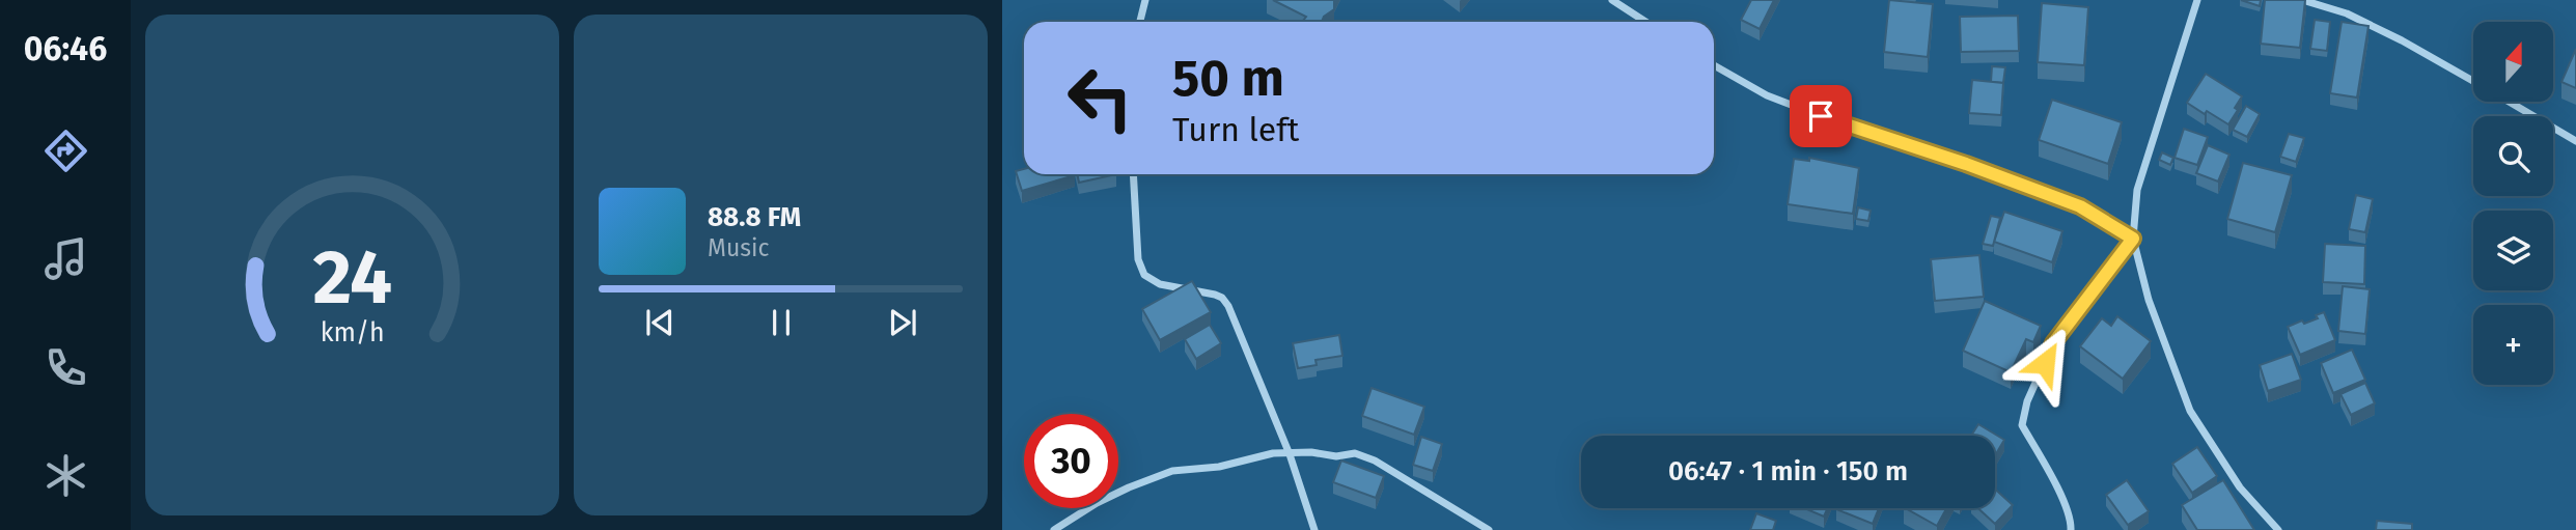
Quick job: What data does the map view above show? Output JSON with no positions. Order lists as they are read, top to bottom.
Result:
{
  "north": "top",
  "page": {
    "tabs": "06:46",
    "map_buttons": "+",
    "turn": ["50 m", "Turn left"],
    "song": ["88.8 FM", "Music"],
    "limit": "30",
    "trip": "06:47 · 1 min · 150 m",
    "gauge": ["24", "km/h"]
  }
}
